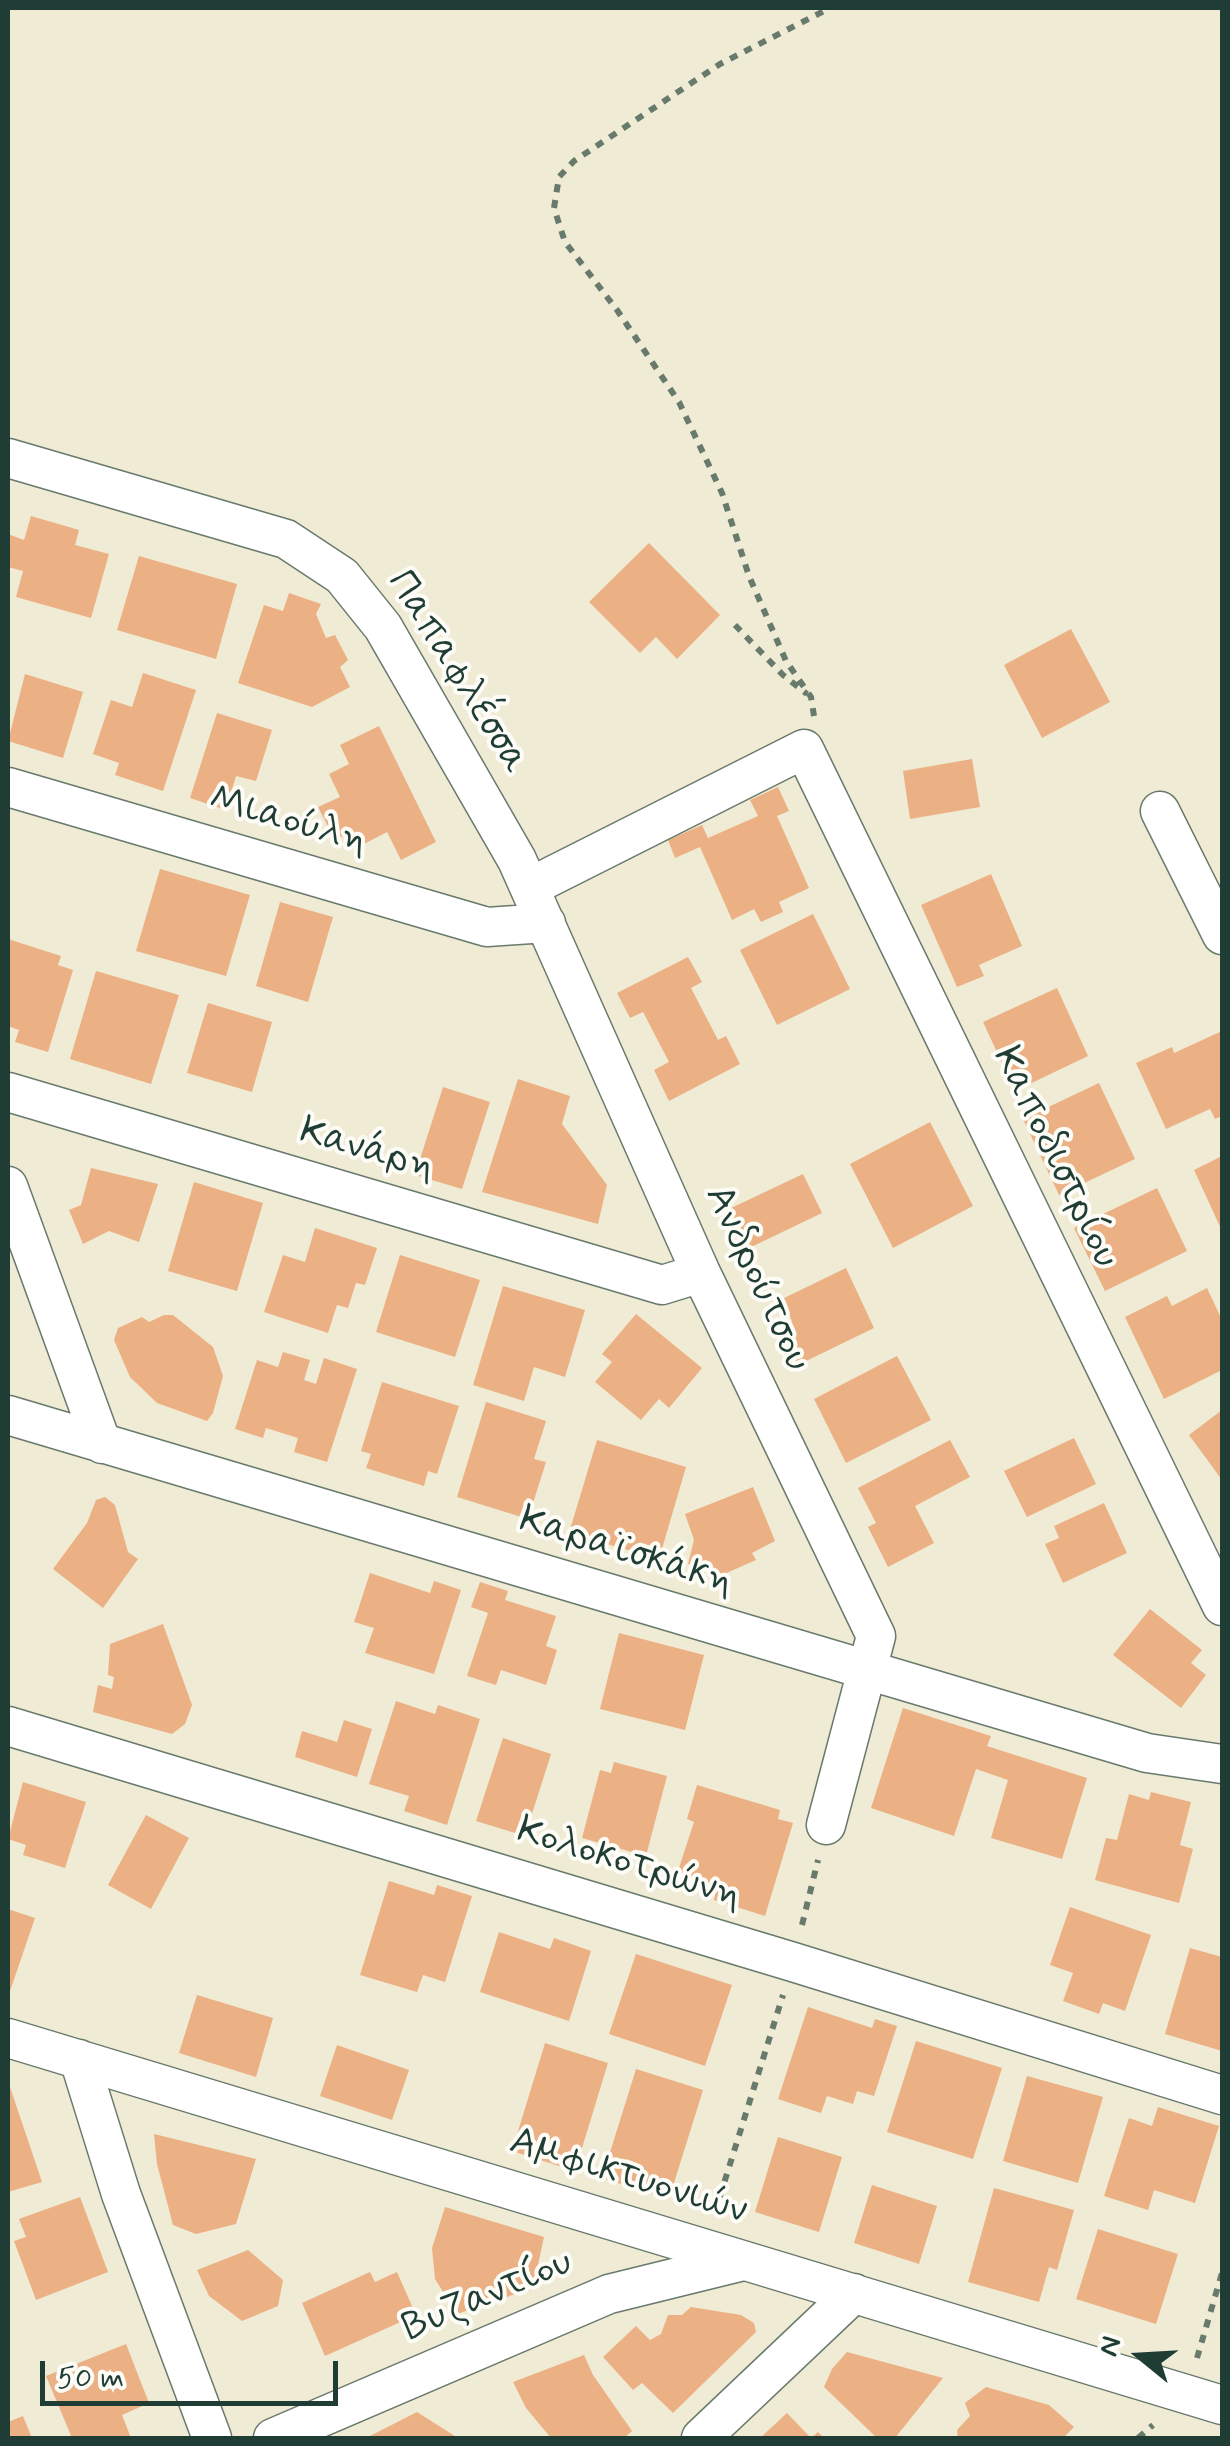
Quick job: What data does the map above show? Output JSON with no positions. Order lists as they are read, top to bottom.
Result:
{
  "streets": {
    "street": [
      "Παπαφλέσσα",
      "Μιαούλη",
      "Κανάρη",
      "Καποδιστρίου",
      "Ανδρούτσου",
      "Καραϊσκάκη",
      "Κολοκοτρώνη",
      "Αμφικτυονιών",
      "Βυζαντίου"
    ]
  },
  "crossings": [
    ["Παπαφλέσσα", "Μιαούλη"],
    ["Παπαφλέσσα", "Ανδρούτσου"],
    ["Μιαούλη", "Ανδρούτσου"],
    ["Κανάρη", "Ανδρούτσου"],
    ["Ανδρούτσου", "Καραϊσκάκη"],
    ["Αμφικτυονιών", "Βυζαντίου"]
  ],
  "scale_bar": "50 m",
  "north": "left"
}
